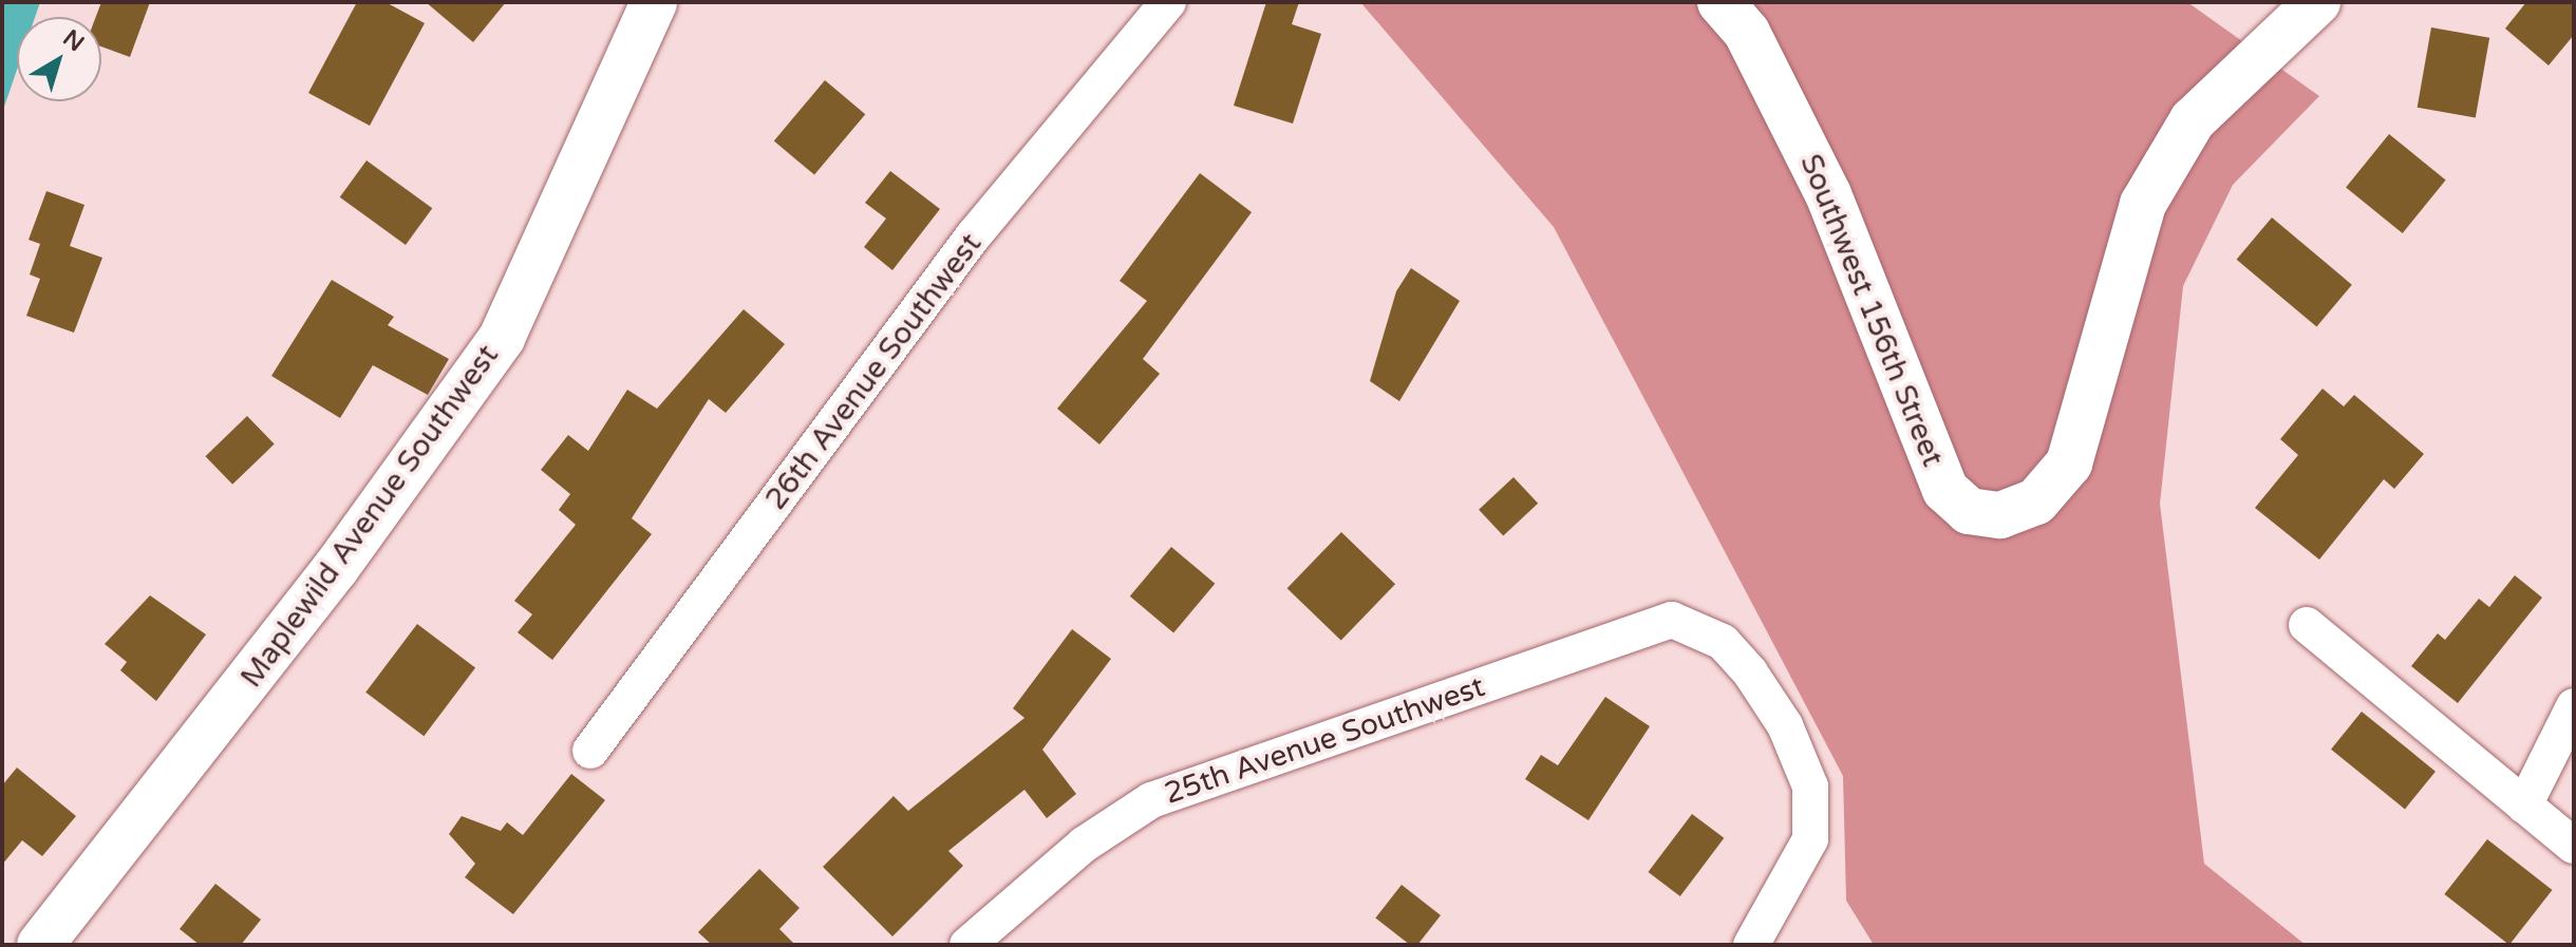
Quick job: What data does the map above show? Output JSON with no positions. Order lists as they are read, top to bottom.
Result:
{
  "streets": {
    "street": [
      "Southwest 156th Street",
      "26th Avenue Southwest",
      "Maplewild Avenue Southwest",
      "25th Avenue Southwest"
    ]
  },
  "north": "top right"
}
